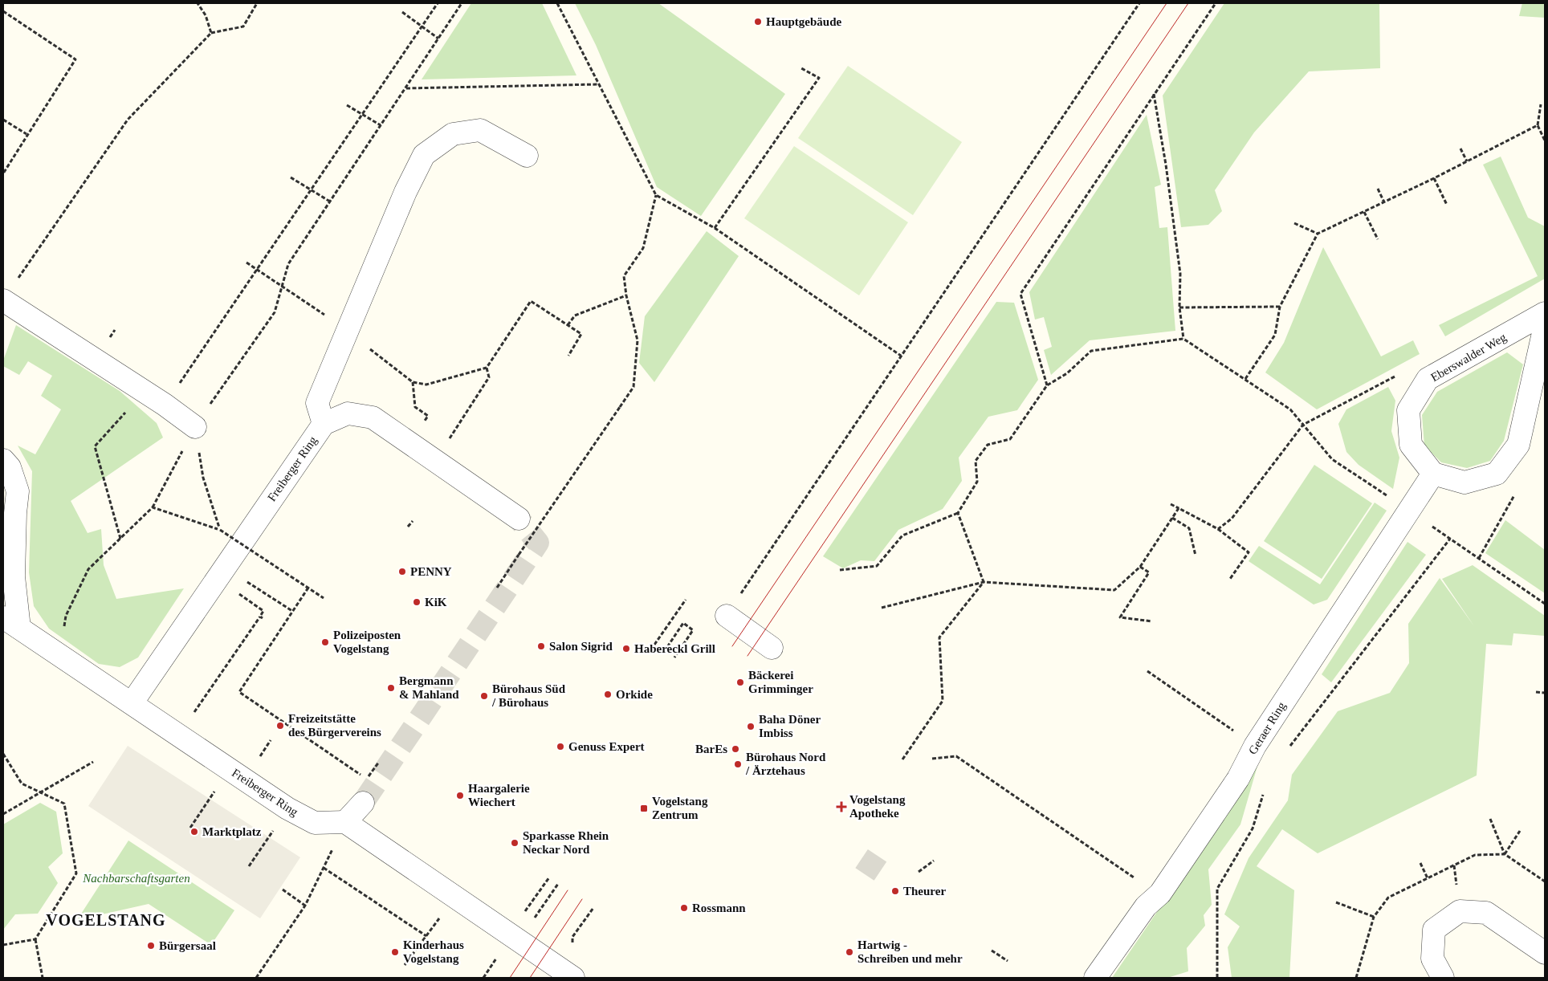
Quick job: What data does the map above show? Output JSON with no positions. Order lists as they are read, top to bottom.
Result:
{
  "streets": {
    "street": ["Eberswalder Weg", "Freiberger Ring", "Geraer Ring"]
  },
  "crossings": [
    ["Eberswalder Weg", "Geraer Ring"]
  ],
  "districts": ["VOGELSTANG"],
  "parks": ["Nachbarschaftsgarten"],
  "places": {
    "other": [
      "Hauptgebäude",
      "PENNY",
      "KiK",
      "Polizeiposten Vogelstang",
      "Salon Sigrid",
      "Habereckl Grill",
      "Bäckerei Grimminger",
      "Bergmann & Mahland",
      "Orkide",
      "Bürohaus Süd / Bürohaus",
      "Freizeitstätte des Bürgervereins",
      "Baha Döner Imbiss",
      "Genuss Expert",
      "BarEs",
      "Bürohaus Nord / Ärztehaus",
      "Haargalerie Wiechert",
      "Marktplatz",
      "Sparkasse Rhein Neckar Nord",
      "Theurer",
      "Rossmann",
      "Bürgersaal",
      "Kinderhaus Vogelstang",
      "Hartwig - Schreiben und mehr"
    ],
    "health": ["Vogelstang Apotheke"],
    "transit": ["Vogelstang Zentrum"]
  }
}
